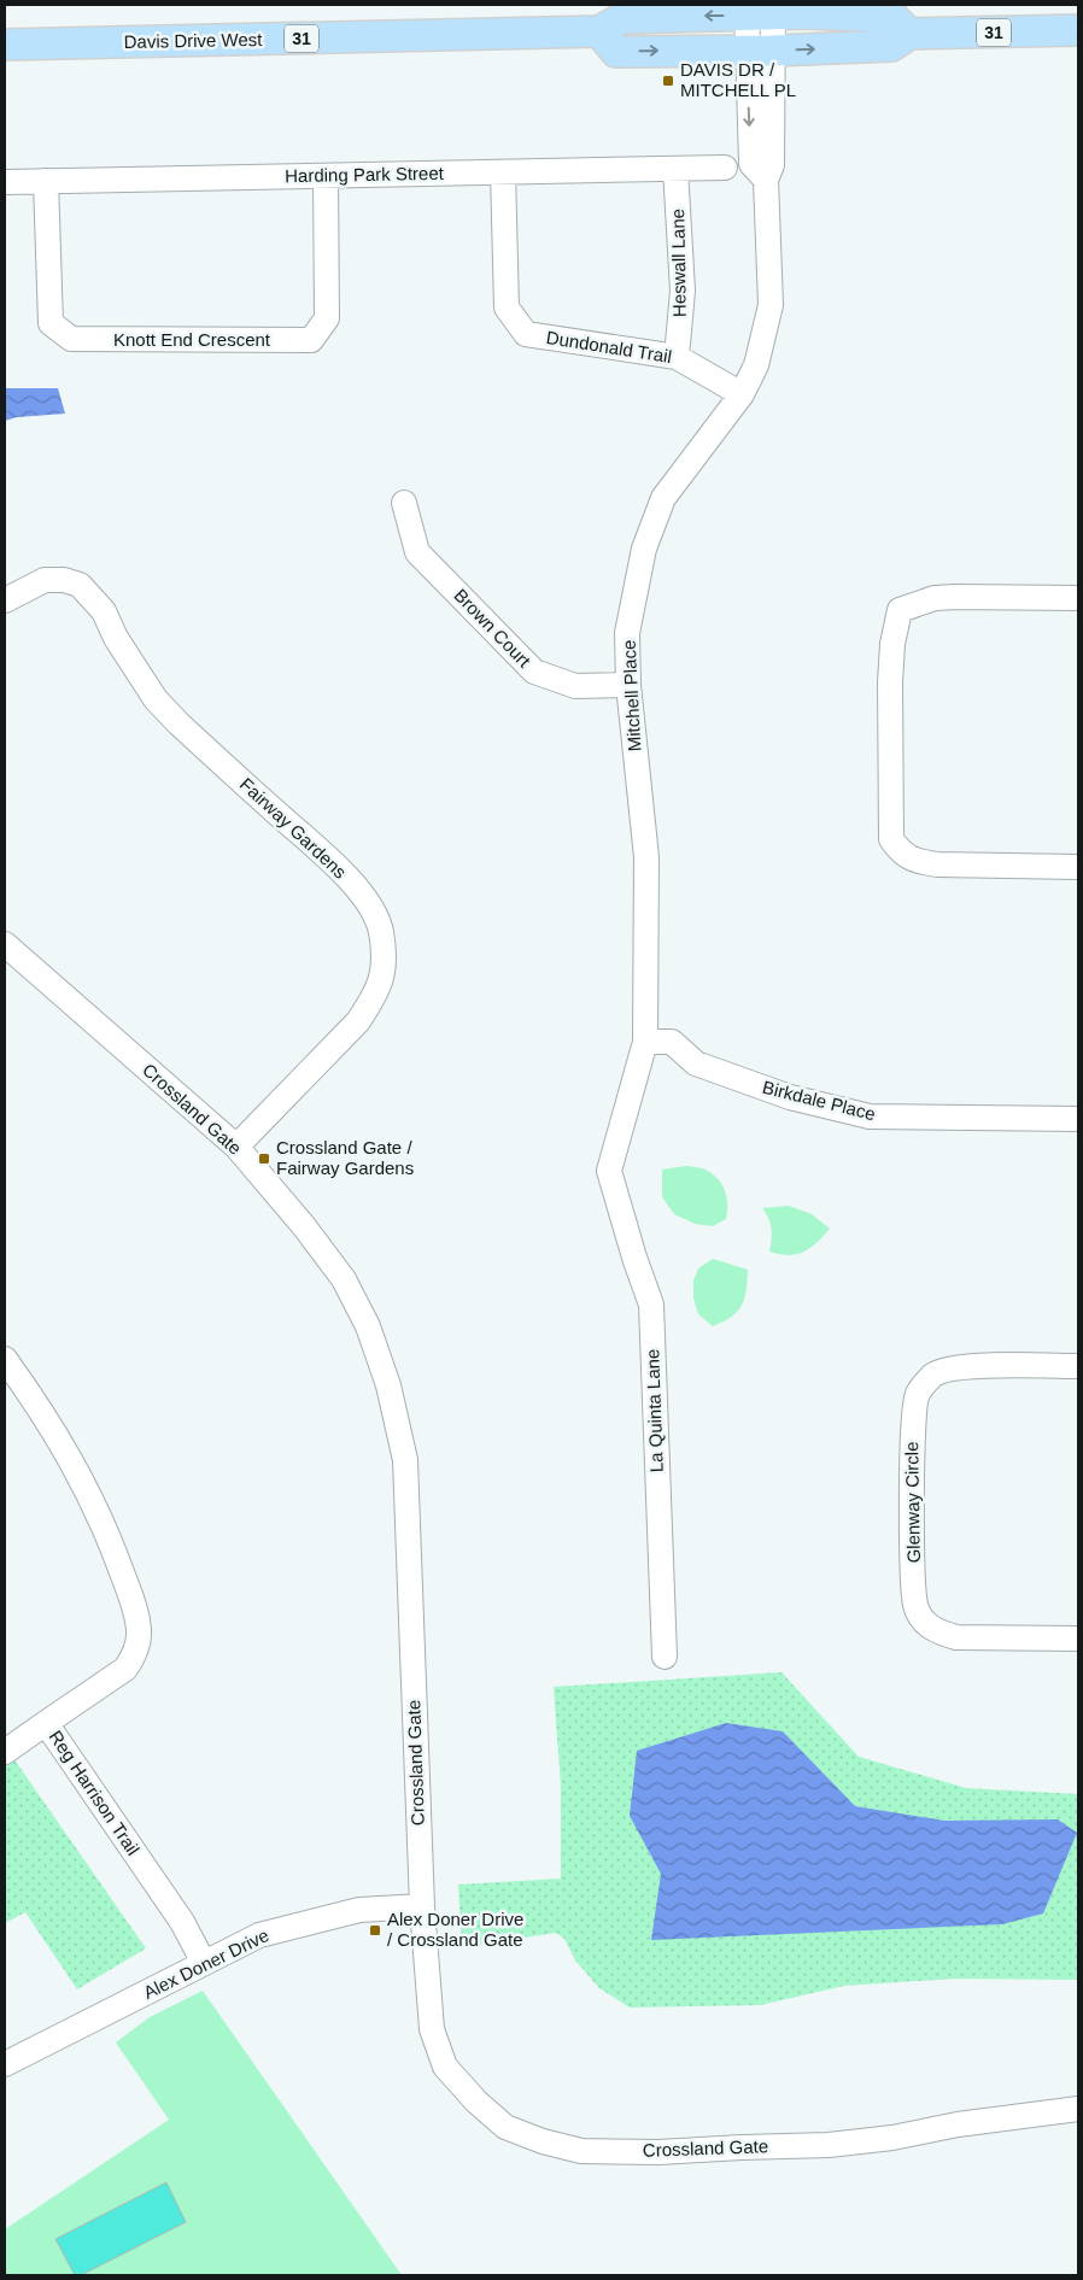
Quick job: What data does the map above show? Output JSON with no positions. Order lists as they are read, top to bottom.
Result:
{
  "streets": {
    "main road": ["31", "Davis Drive West"],
    "street": [
      "Harding Park Street",
      "Heswall Lane",
      "Knott End Crescent",
      "Dundonald Trail",
      "Brown Court",
      "Mitchell Place",
      "Fairway Gardens",
      "Birkdale Place",
      "Crossland Gate",
      "La Quinta Lane",
      "Glenway Circle",
      "Reg Harrison Trail",
      "Alex Doner Drive"
    ]
  },
  "crossings": [
    ["31", "Davis Drive West"],
    ["31", "Mitchell Place"],
    ["Davis Drive West", "Mitchell Place"],
    ["Harding Park Street", "Heswall Lane"],
    ["Harding Park Street", "Knott End Crescent"],
    ["Harding Park Street", "Dundonald Trail"],
    ["Heswall Lane", "Dundonald Trail"],
    ["Dundonald Trail", "Mitchell Place"],
    ["Brown Court", "Mitchell Place"],
    ["Mitchell Place", "Birkdale Place"],
    ["Mitchell Place", "La Quinta Lane"],
    ["Fairway Gardens", "Crossland Gate"],
    ["Crossland Gate", "Alex Doner Drive"],
    ["Reg Harrison Trail", "Alex Doner Drive"]
  ],
  "places": {
    "transit": ["DAVIS DR / MITCHELL PL", "Crossland Gate / Fairway Gardens", "Alex Doner Drive / Crossland Gate"]
  }
}
